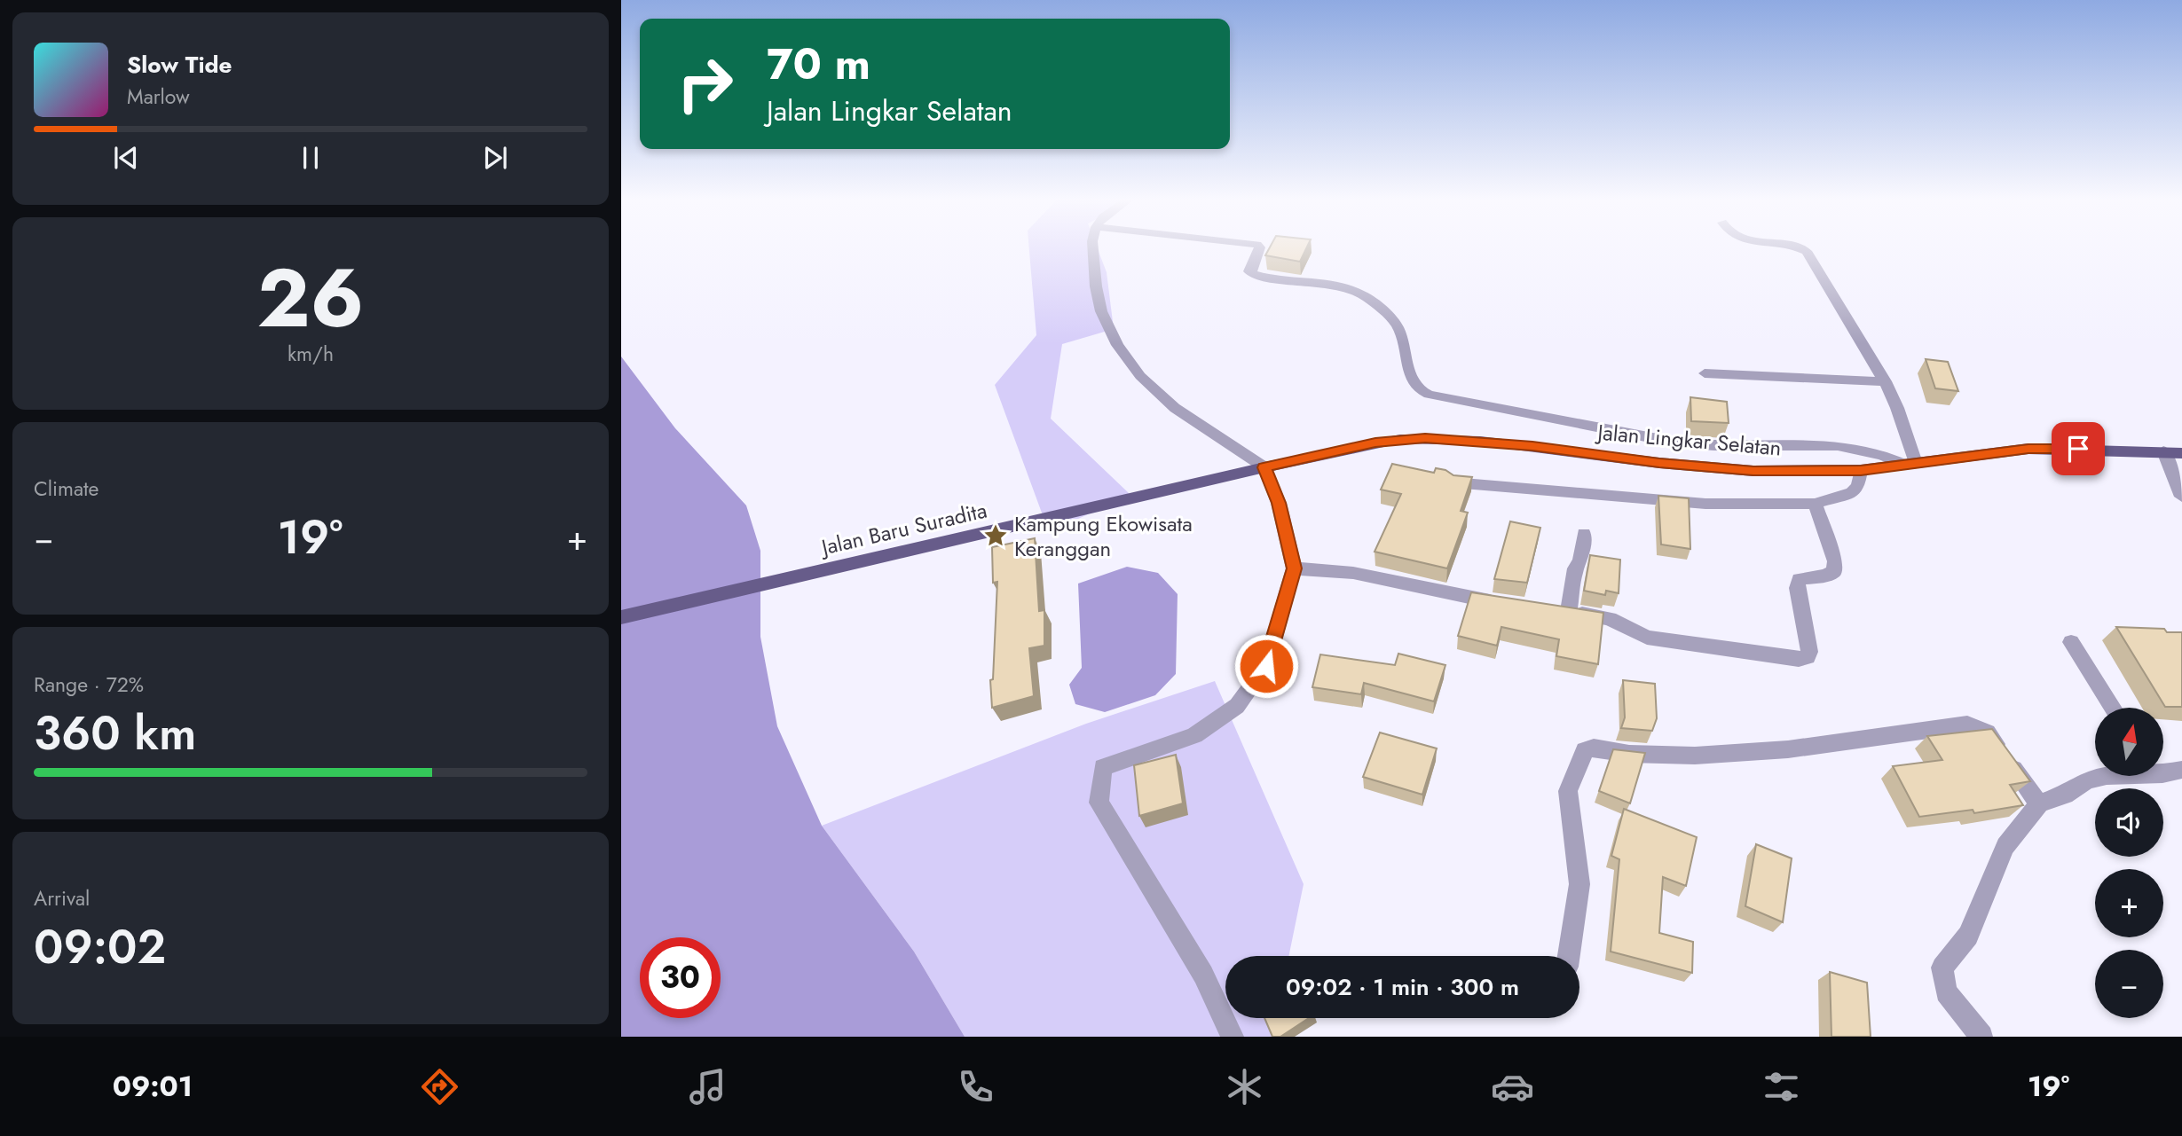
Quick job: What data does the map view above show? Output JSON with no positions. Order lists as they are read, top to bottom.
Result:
{
  "streets": {
    "main road": ["Jalan Lingkar Selatan", "Jalan Baru Suradita"]
  },
  "crossings": [
    ["Jalan Lingkar Selatan", "Jalan Baru Suradita"]
  ],
  "places": {
    "place": ["Kampung Ekowisata Keranggan"]
  },
  "north": "top",
  "page": {
    "turn": ["70 m", "Jalan Lingkar Selatan"],
    "song": ["Slow Tide", "Marlow"],
    "tile": [
      ["26", "km/h"],
      "Climate",
      ["Range · 72%", "360 km"],
      ["Arrival", "09:02"]
    ],
    "heat": ["−", "19°", "+"],
    "map_buttons": ["+", "−"],
    "limit": "30",
    "trip": "09:02 · 1 min · 300 m",
    "tabs": ["09:01", "19°"]
  }
}
